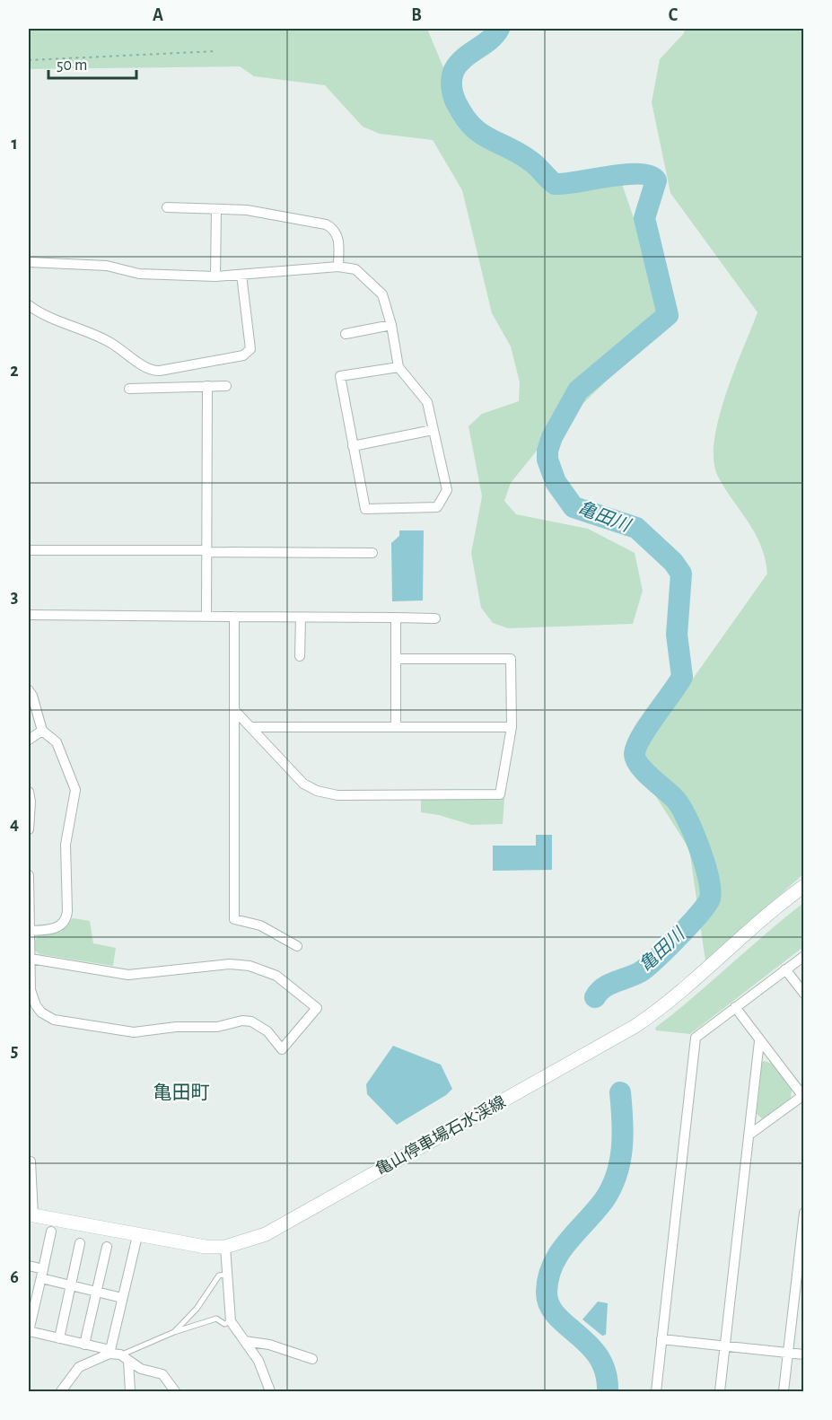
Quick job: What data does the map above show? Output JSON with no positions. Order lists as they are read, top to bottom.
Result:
{
  "streets": {
    "main road": ["亀山停車場石水渓線"]
  },
  "districts": ["亀田町"],
  "water": ["亀田川"],
  "scale_bar": "50 m",
  "grid": {
    "columns": ["A", "B", "C"],
    "rows": [
      "1",
      "2",
      "3",
      "4",
      "5",
      "6"
    ]
  }
}
